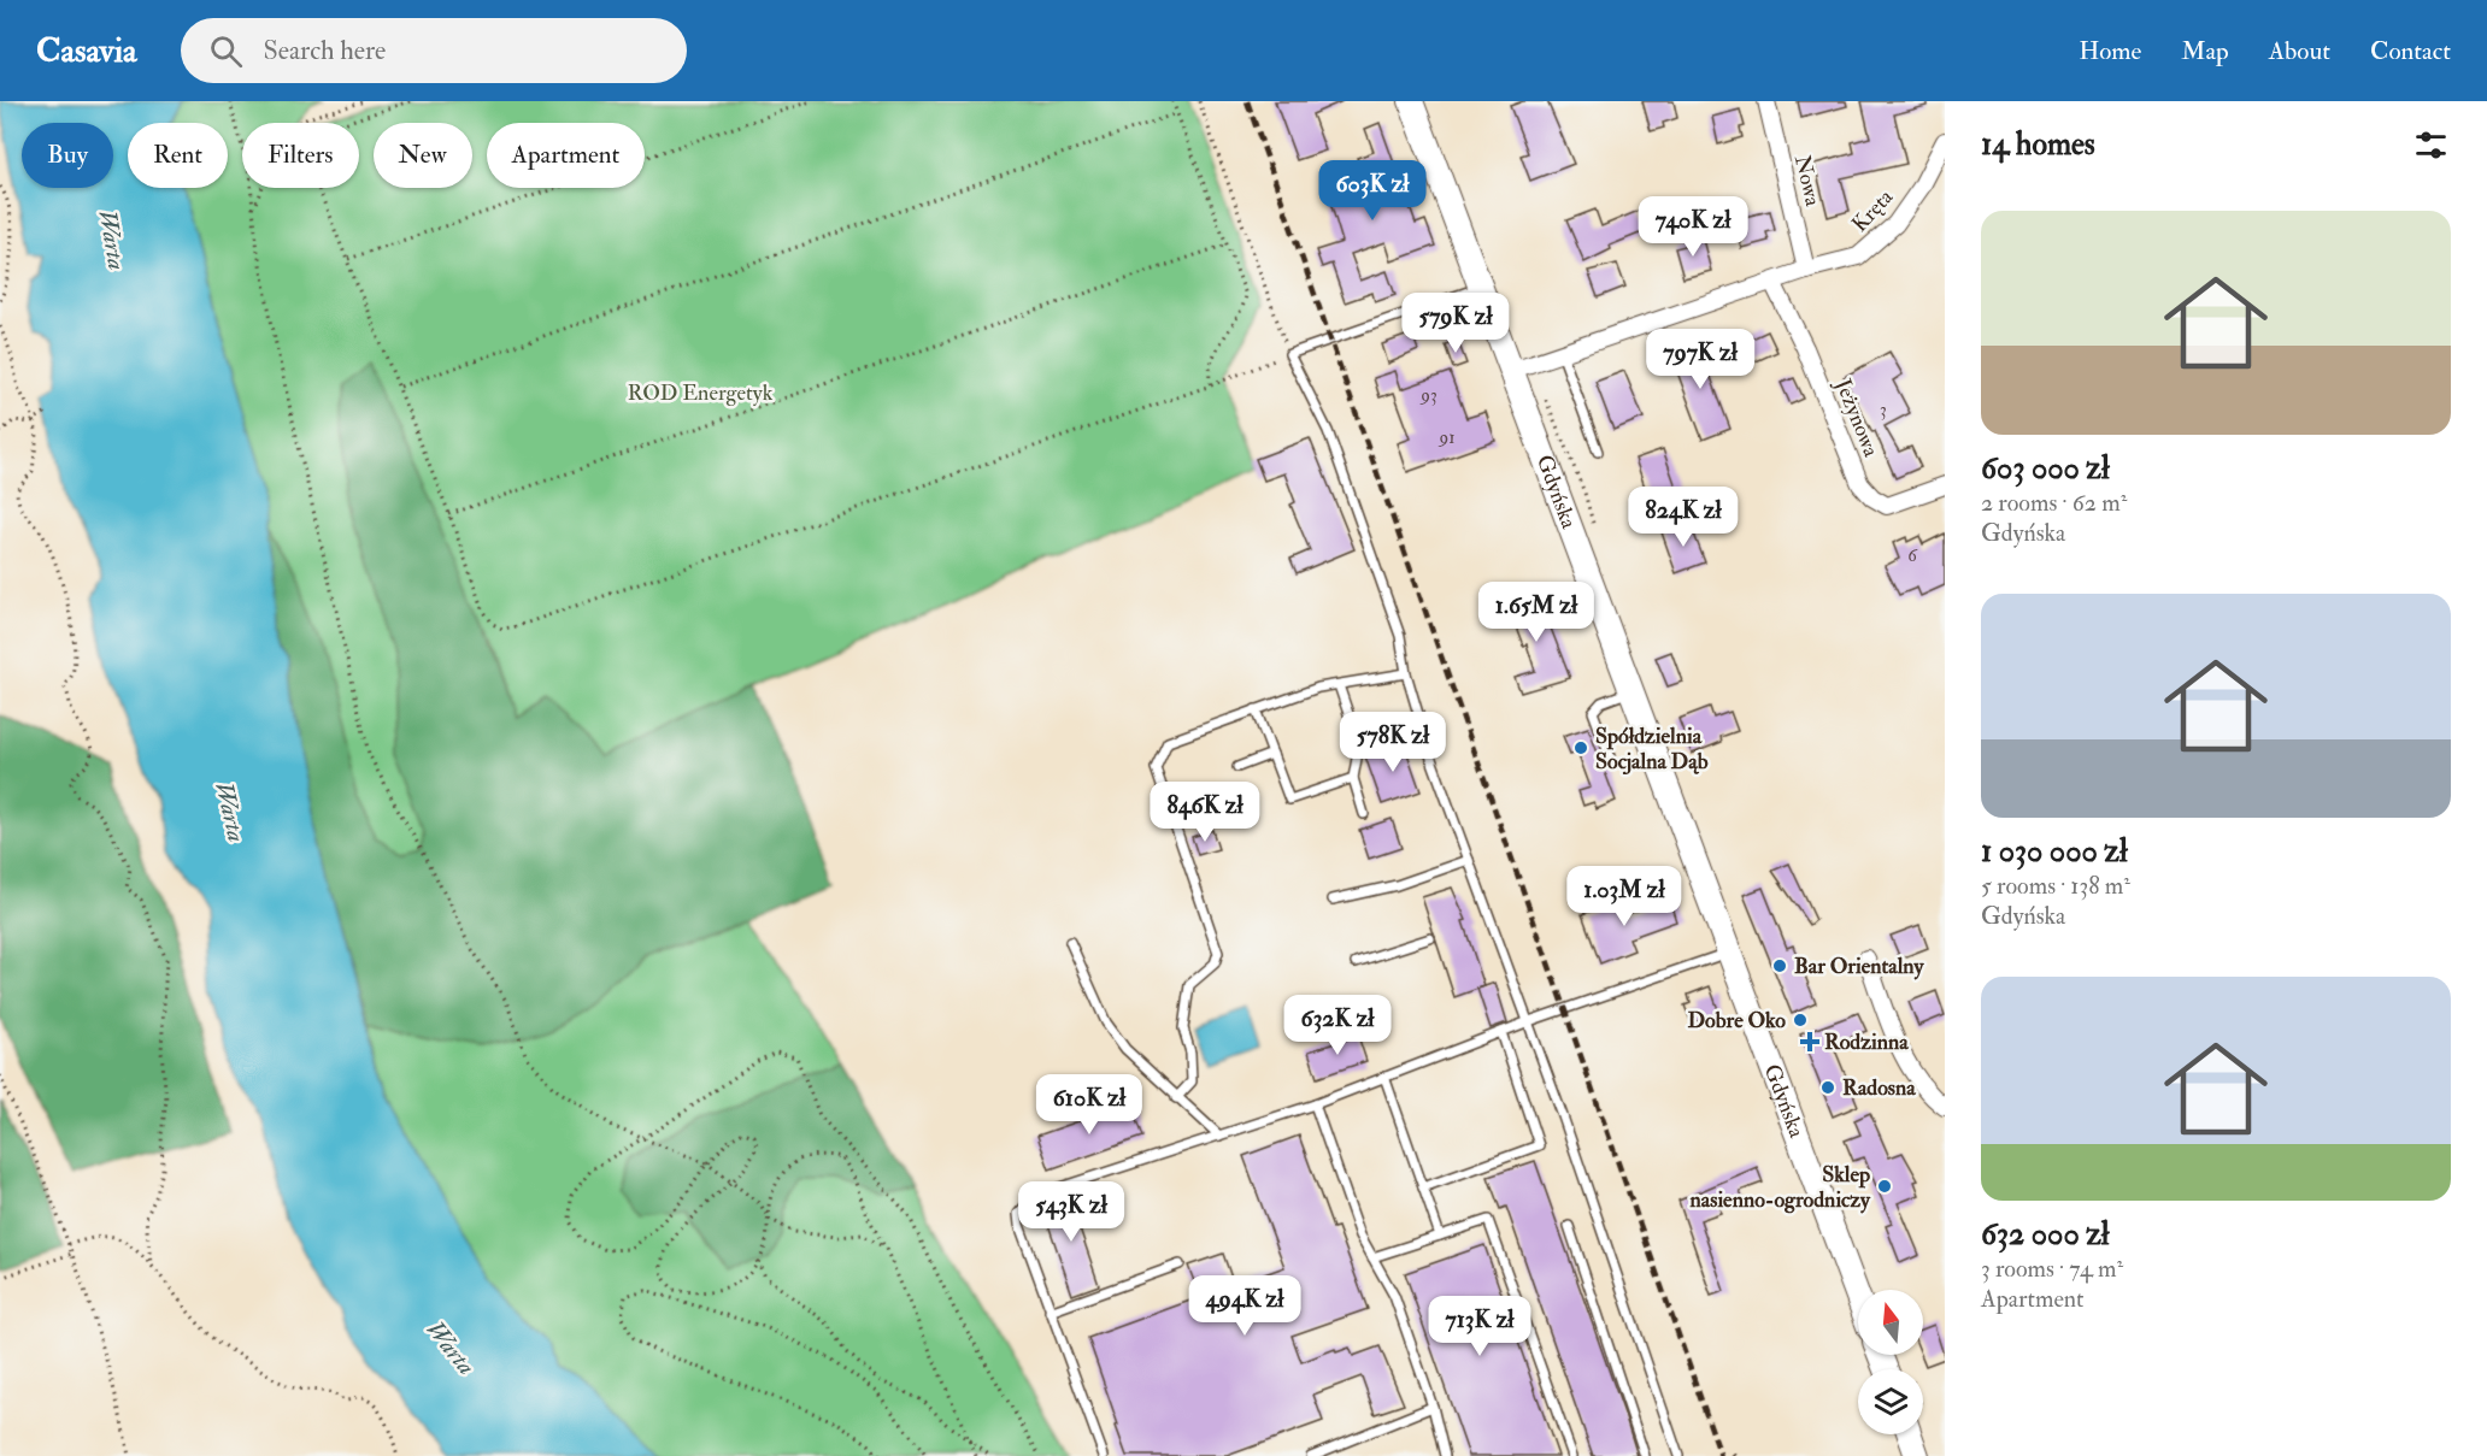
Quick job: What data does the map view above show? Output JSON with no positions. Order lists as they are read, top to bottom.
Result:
{
  "streets": {
    "main road": ["Gdyńska"],
    "street": ["Nowa", "Kręta", "Jeżynowa"]
  },
  "crossings": [
    ["Nowa", "Kręta"],
    ["Kręta", "Jeżynowa"],
    ["Kręta", "Gdyńska"]
  ],
  "water": ["Warta"],
  "parks": ["ROD Energetyk"],
  "places": {
    "other": [
      "Spółdzielnia Socjalna Dąb",
      "Bar Orientalny",
      "Dobre Oko",
      "Radosna",
      "Sklep nasienno-ogrodniczy"
    ],
    "health": ["Rodzinna"]
  },
  "house_numbers": [
    "93",
    "3",
    "91",
    "6"
  ],
  "north": "top",
  "page": {
    "header": "Casavia",
    "search": "Search here",
    "nav": [
      "Home",
      "Map",
      "About",
      "Contact"
    ],
    "heading": "14 homes",
    "chip": [
      "Buy",
      "Rent",
      "Filters",
      "New",
      "Apartment"
    ],
    "price": [
      "603K zł",
      "740K zł",
      "579K zł",
      "797K zł",
      "824K zł",
      "1.65M zł",
      "578K zł",
      "846K zł",
      "1.03M zł",
      "632K zł",
      "610K zł",
      "543K zł",
      "494K zł",
      "713K zł"
    ],
    "list": [
      {
        "name": "603 000 zł",
        "note": "2 rooms · 62 m² · Gdyńska"
      },
      {
        "name": "1 030 000 zł",
        "note": "5 rooms · 138 m² · Gdyńska"
      },
      {
        "name": "632 000 zł",
        "note": "3 rooms · 74 m² · Apartment"
      }
    ]
  }
}
